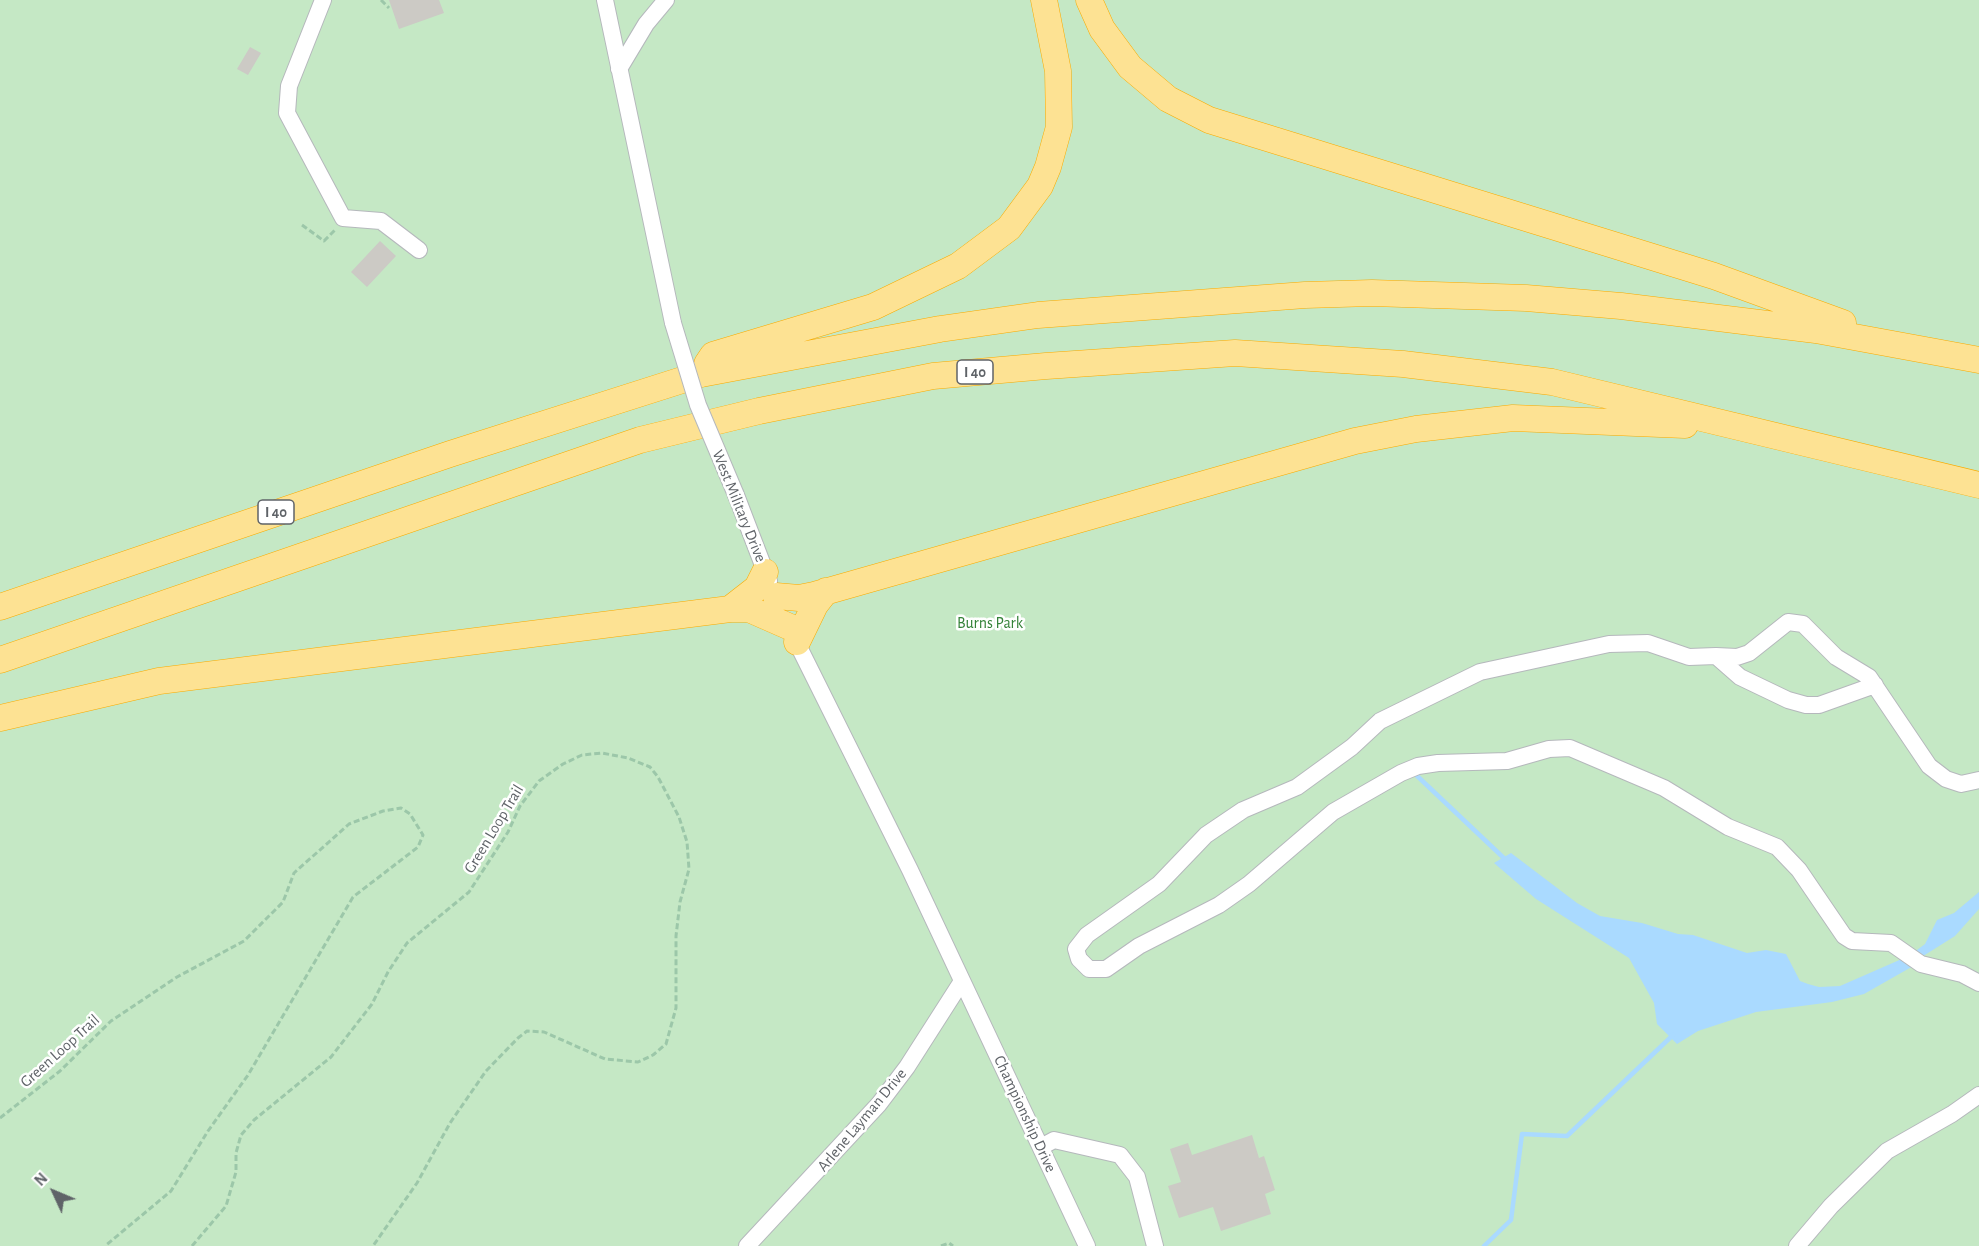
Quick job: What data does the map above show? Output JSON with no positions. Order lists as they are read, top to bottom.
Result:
{
  "streets": {
    "highway": ["I 40"],
    "street": ["West Military Drive", "Championship Drive", "Arlene Layman Drive"],
    "path": ["Green Loop Trail"]
  },
  "crossings": [
    ["West Military Drive", "Championship Drive"],
    ["West Military Drive", "Arlene Layman Drive"],
    ["Championship Drive", "Arlene Layman Drive"]
  ],
  "parks": ["Burns Park"],
  "north": "top left"
}
